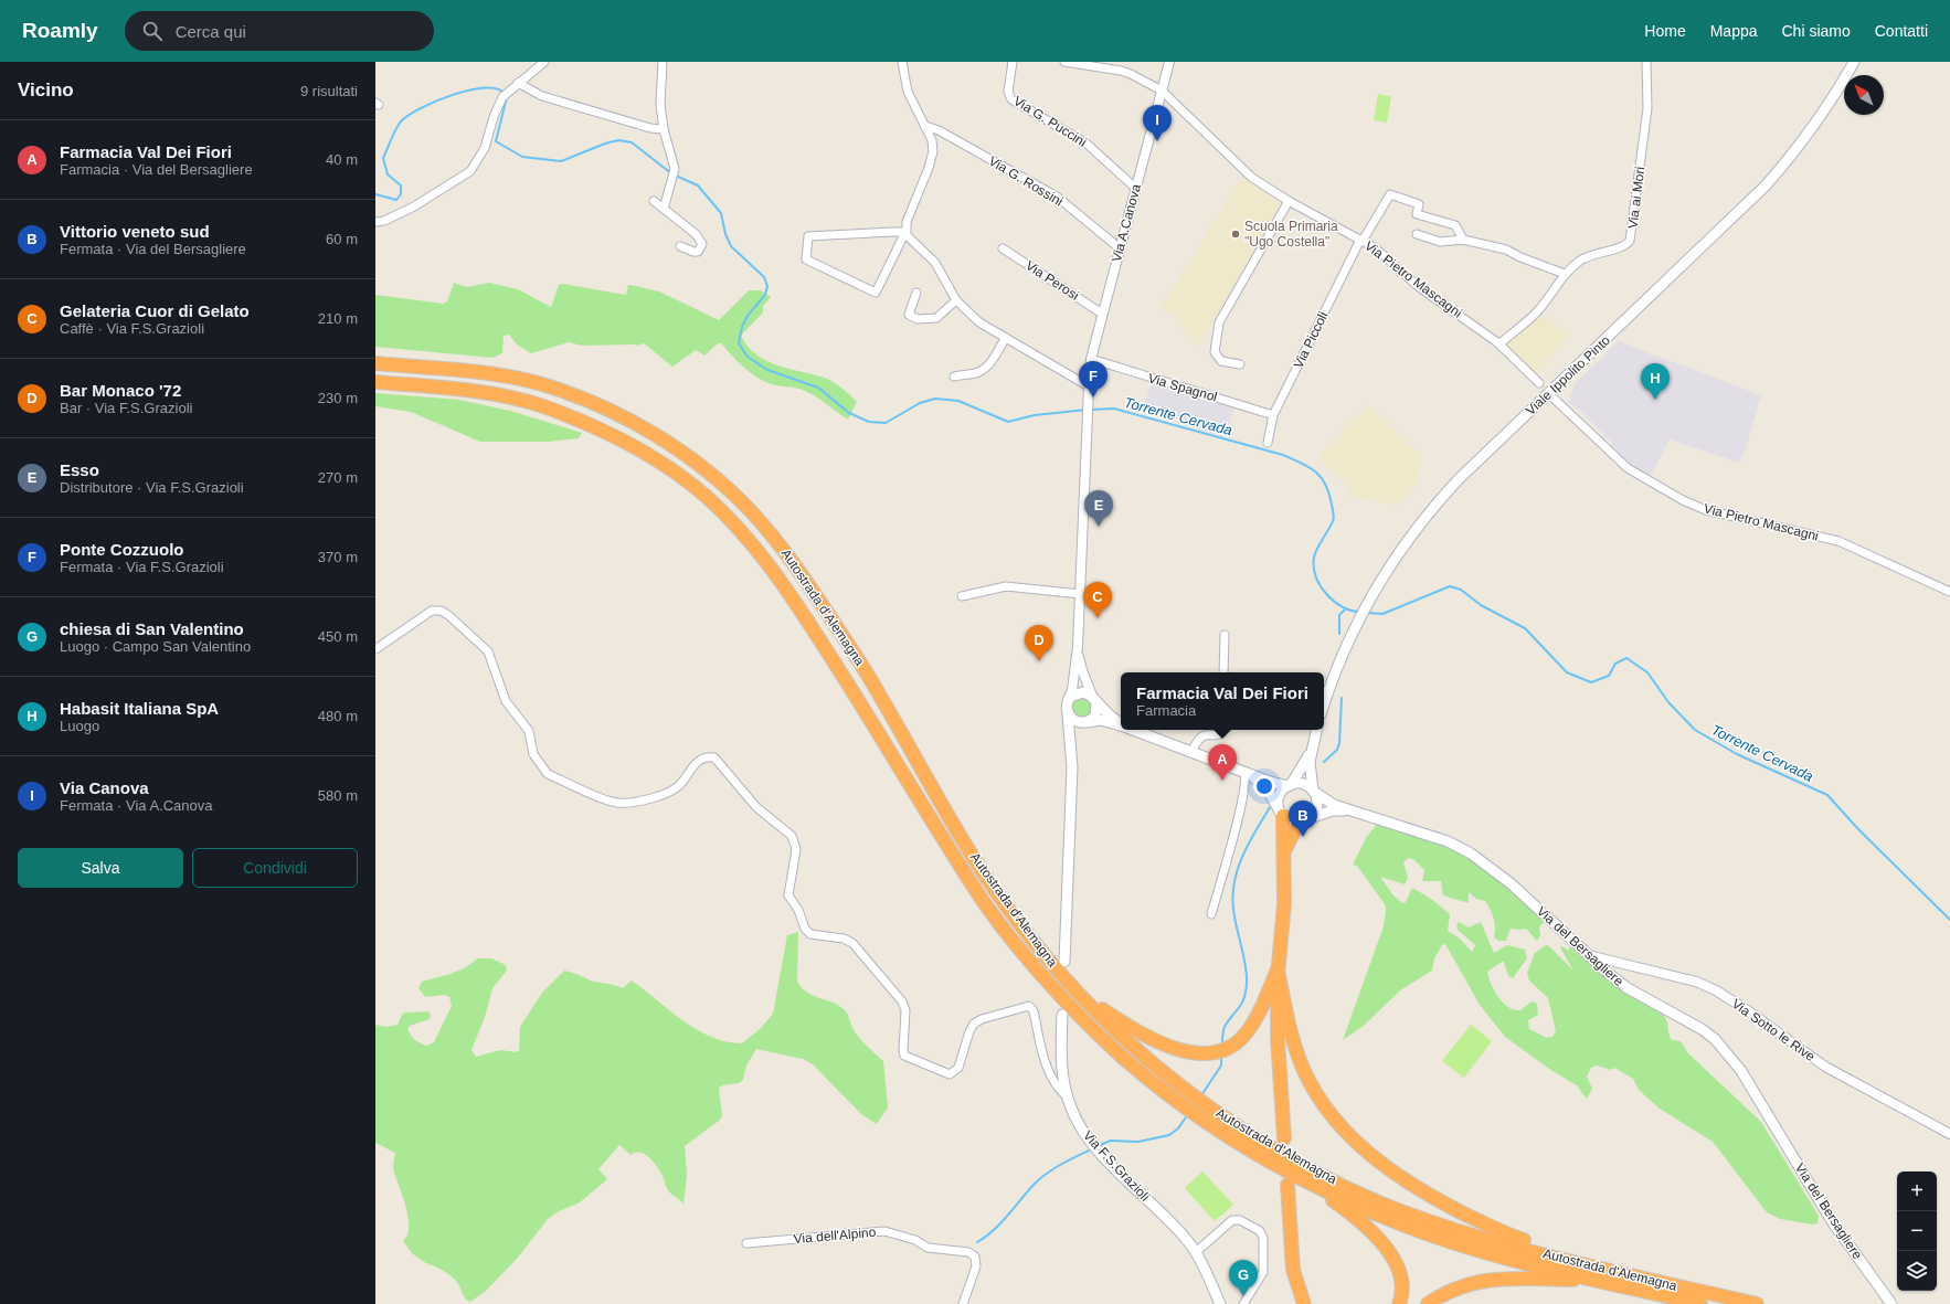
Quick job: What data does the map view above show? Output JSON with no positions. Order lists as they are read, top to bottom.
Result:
{
  "streets": {
    "highway": ["Autostrada d'Alemagna"],
    "main road": ["Viale Ippolito Pinto", "Via del Bersagliere", "Via F.S.Grazioli"],
    "street": [
      "Via G. Puccini",
      "Via G. Rossini",
      "Via ai Mori",
      "Via A.Canova",
      "Via Pietro Mascagni",
      "Via Perosi",
      "Via Piccoli",
      "Via Spagnol",
      "Via Sotto le Rive",
      "Via dell'Alpino"
    ]
  },
  "crossings": [
    ["Via G. Puccini", "Via A.Canova"],
    ["Via G. Rossini", "Via A.Canova"],
    ["Via ai Mori", "Via Pietro Mascagni"],
    ["Via A.Canova", "Via Pietro Mascagni"],
    ["Via A.Canova", "Via Perosi"],
    ["Via A.Canova", "Via Spagnol"],
    ["Via Pietro Mascagni", "Via Piccoli"],
    ["Via Pietro Mascagni", "Viale Ippolito Pinto"],
    ["Via Piccoli", "Via Spagnol"],
    ["Via del Bersagliere", "Via Sotto le Rive"]
  ],
  "water": ["Torrente Cervada"],
  "places": ["Scuola Primaria \"Ugo Costella\""],
  "north": "top left",
  "page": {
    "header": "Roamly",
    "search": "Cerca qui",
    "nav": [
      "Home",
      "Mappa",
      "Chi siamo",
      "Contatti"
    ],
    "heading": ["Vicino", "9 risultati"],
    "pins": [
      "I",
      "F",
      "H",
      "E",
      "C",
      "D",
      "A",
      "B",
      "G"
    ],
    "list": [
      {
        "mark": "A",
        "name": "Farmacia Val Dei Fiori",
        "note": "Farmacia · Via del Bersagliere",
        "value": "40 m"
      },
      {
        "mark": "B",
        "name": "Vittorio veneto sud",
        "note": "Fermata · Via del Bersagliere",
        "value": "60 m"
      },
      {
        "mark": "C",
        "name": "Gelateria Cuor di Gelato",
        "note": "Caffè · Via F.S.Grazioli",
        "value": "210 m"
      },
      {
        "mark": "D",
        "name": "Bar Monaco '72",
        "note": "Bar · Via F.S.Grazioli",
        "value": "230 m"
      },
      {
        "mark": "E",
        "name": "Esso",
        "note": "Distributore · Via F.S.Grazioli",
        "value": "270 m"
      },
      {
        "mark": "F",
        "name": "Ponte Cozzuolo",
        "note": "Fermata · Via F.S.Grazioli",
        "value": "370 m"
      },
      {
        "mark": "G",
        "name": "chiesa di San Valentino",
        "note": "Luogo · Campo San Valentino",
        "value": "450 m"
      },
      {
        "mark": "H",
        "name": "Habasit Italiana SpA",
        "note": "Luogo",
        "value": "480 m"
      },
      {
        "mark": "I",
        "name": "Via Canova",
        "note": "Fermata · Via A.Canova",
        "value": "580 m"
      }
    ],
    "popup": ["Farmacia Val Dei Fiori", "Farmacia"],
    "buttons": ["Salva", "Condividi"],
    "map_buttons": ["+", "−"]
  }
}
